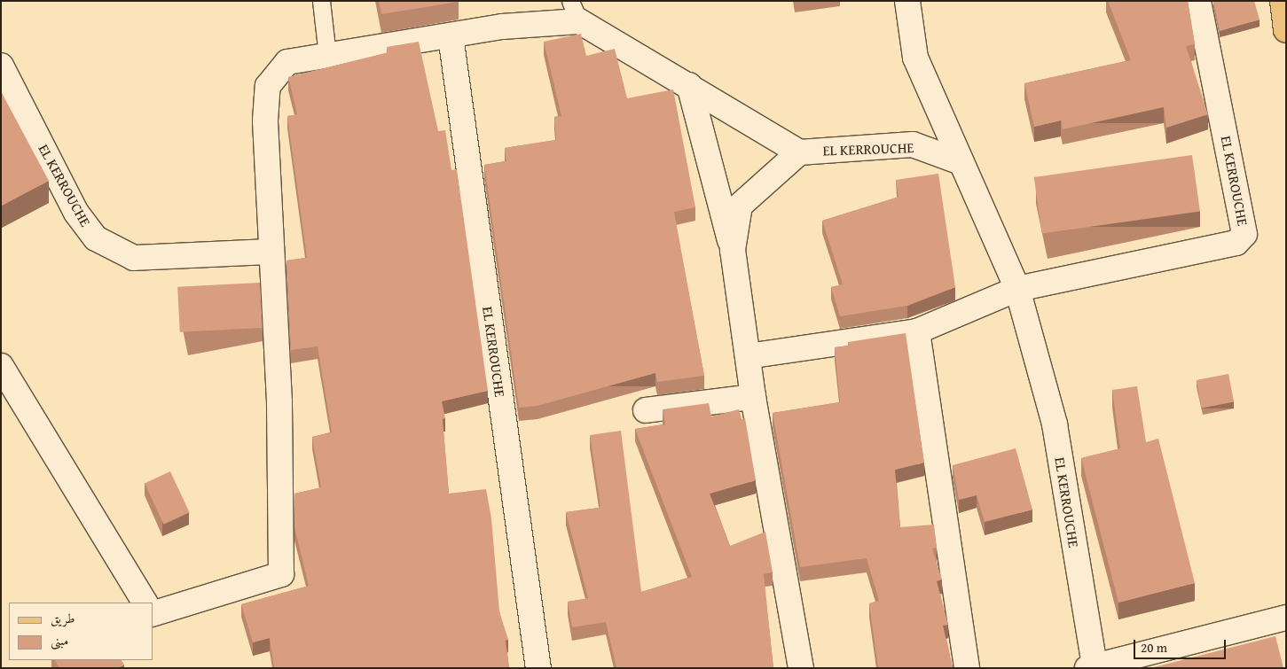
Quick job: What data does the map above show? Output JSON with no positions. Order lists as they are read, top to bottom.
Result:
{
  "streets": {
    "street": ["EL KERROUCHE"]
  },
  "legend": ["طريق", "مبنى"],
  "scale_bar": "20 m"
}
